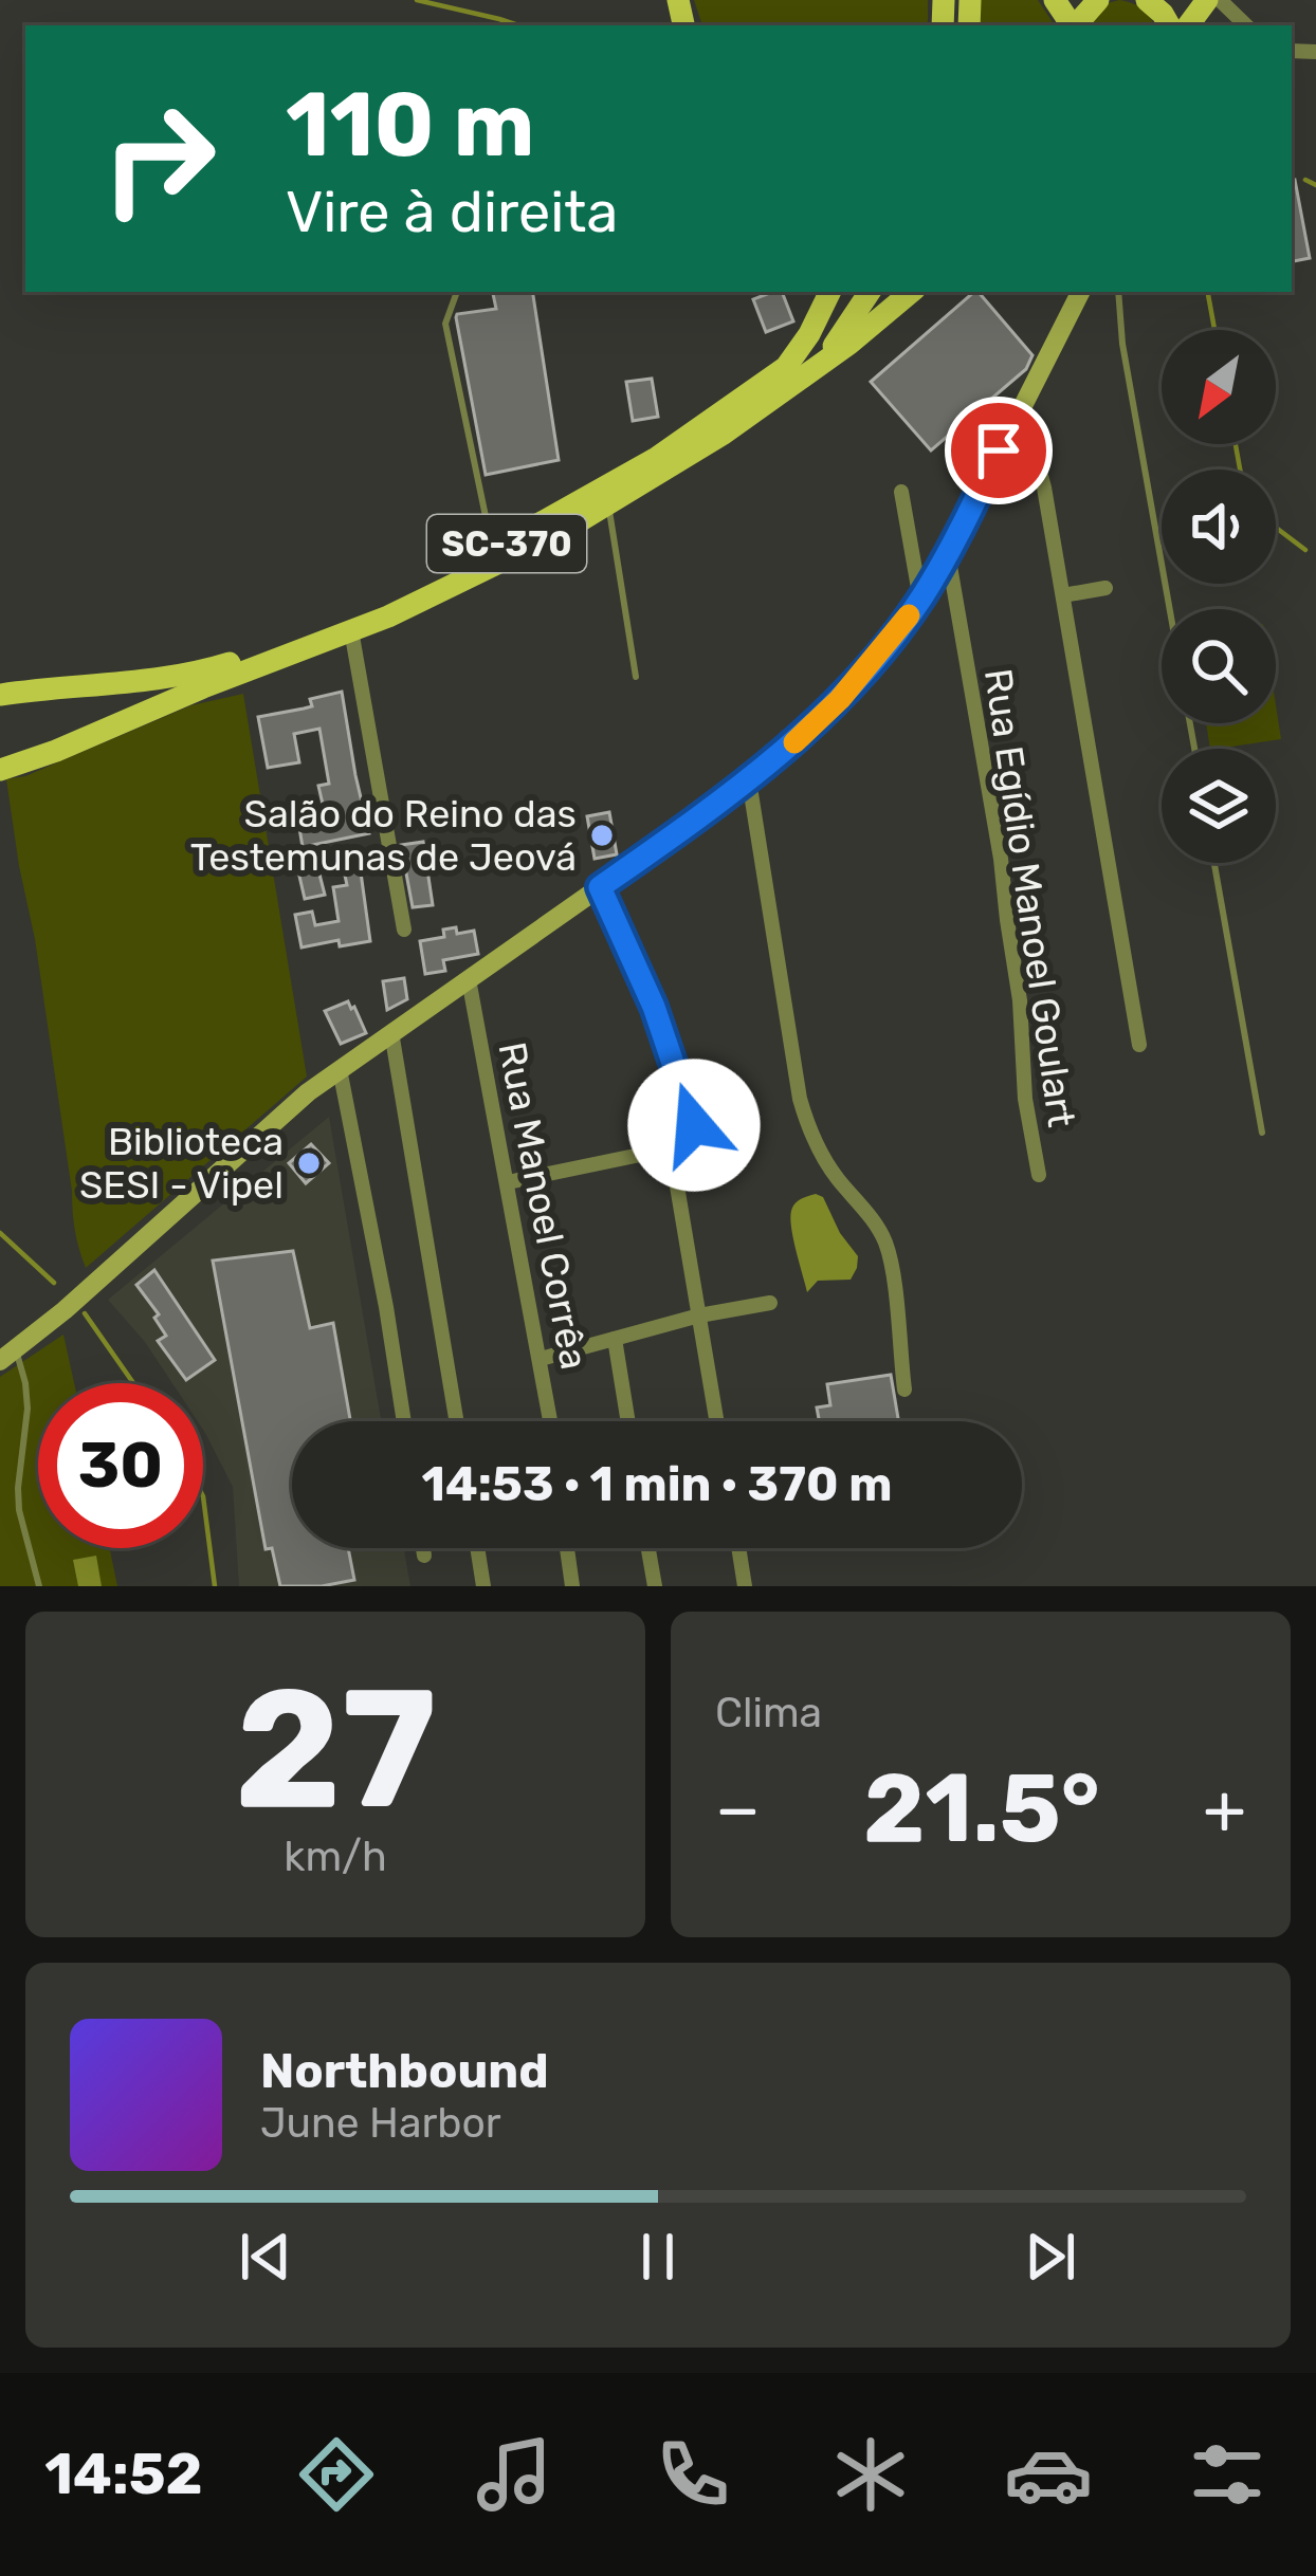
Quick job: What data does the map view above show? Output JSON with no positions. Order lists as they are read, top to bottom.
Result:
{
  "streets": {
    "main road": ["SC-370"],
    "street": ["Rua Egídio Manoel Goulart", "Rua Manoel Corrêa"]
  },
  "places": ["Salão do Reino das Testemunas de Jeová", "Biblioteca SESI - Vipel"],
  "north": "bottom left",
  "page": {
    "turn": ["110 m", "Vire à direita"],
    "limit": "30",
    "trip": "14:53 · 1 min · 370 m",
    "tile": [
      ["27", "km/h"],
      "Clima"
    ],
    "heat": ["−", "21.5°", "+"],
    "song": ["Northbound", "June Harbor"],
    "tabs": "14:52"
  }
}
